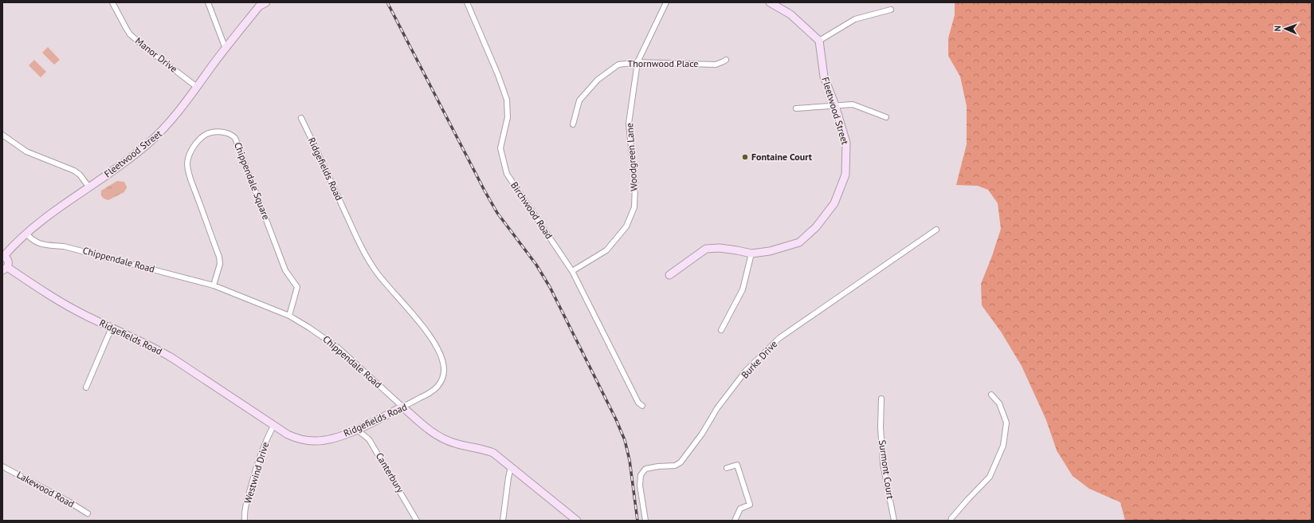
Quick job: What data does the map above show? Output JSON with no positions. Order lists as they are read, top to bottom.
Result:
{
  "streets": {
    "street": [
      "Manor Drive",
      "Thornwood Place",
      "Fleetwood Street",
      "Woodgreen Lane",
      "Ridgefields Road",
      "Chippendale Square",
      "Birchwood Road",
      "Chippendale Road",
      "Burke Drive",
      "Surmont Court",
      "Westwind Drive",
      "Canterbury",
      "Lakewood Road"
    ]
  },
  "crossings": [
    ["Manor Drive", "Fleetwood Street"],
    ["Thornwood Place", "Woodgreen Lane"],
    ["Fleetwood Street", "Chippendale Road"],
    ["Woodgreen Lane", "Birchwood Road"],
    ["Ridgefields Road", "Chippendale Road"],
    ["Ridgefields Road", "Westwind Drive"],
    ["Ridgefields Road", "Canterbury"],
    ["Chippendale Square", "Chippendale Road"]
  ],
  "places": ["Fontaine Court"],
  "north": "left"
}
